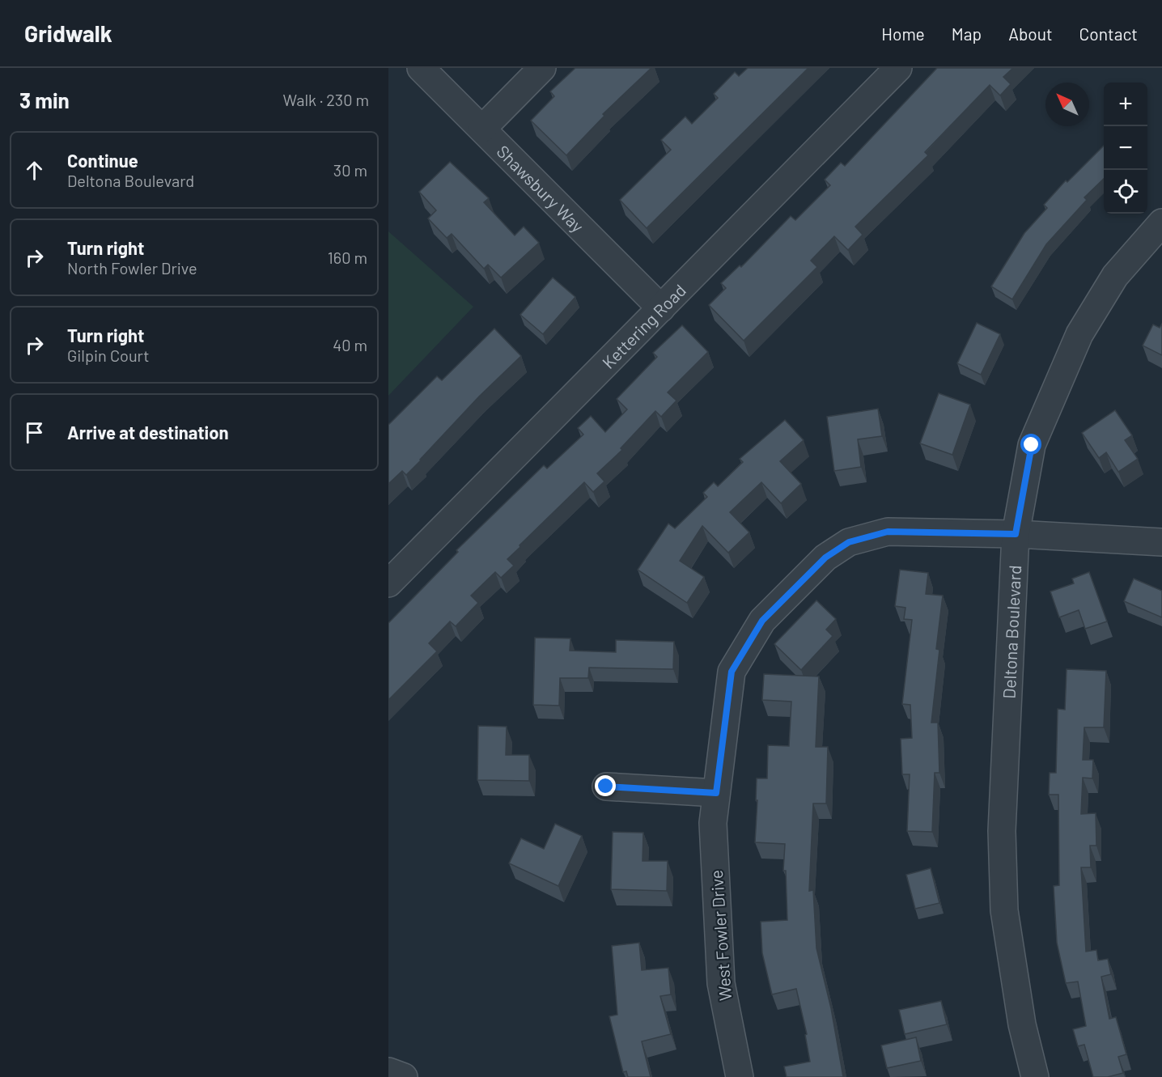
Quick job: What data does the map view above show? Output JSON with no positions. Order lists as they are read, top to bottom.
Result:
{
  "streets": {
    "street": [
      "Shawsbury Way",
      "Kettering Road",
      "Deltona Boulevard",
      "West Fowler Drive"
    ]
  },
  "crossings": [
    ["Shawsbury Way", "Kettering Road"],
    ["Deltona Boulevard", "West Fowler Drive"]
  ],
  "north": "top left",
  "page": {
    "header": "Gridwalk",
    "nav": [
      "Home",
      "Map",
      "About",
      "Contact"
    ],
    "heading": ["3 min", "Walk · 230 m"],
    "map_buttons": ["+", "−"],
    "list": [
      ["Continue", "Deltona Boulevard", "30 m"],
      ["Turn right", "North Fowler Drive", "160 m"],
      ["Turn right", "Gilpin Court", "40 m"],
      "Arrive at destination"
    ]
  }
}
